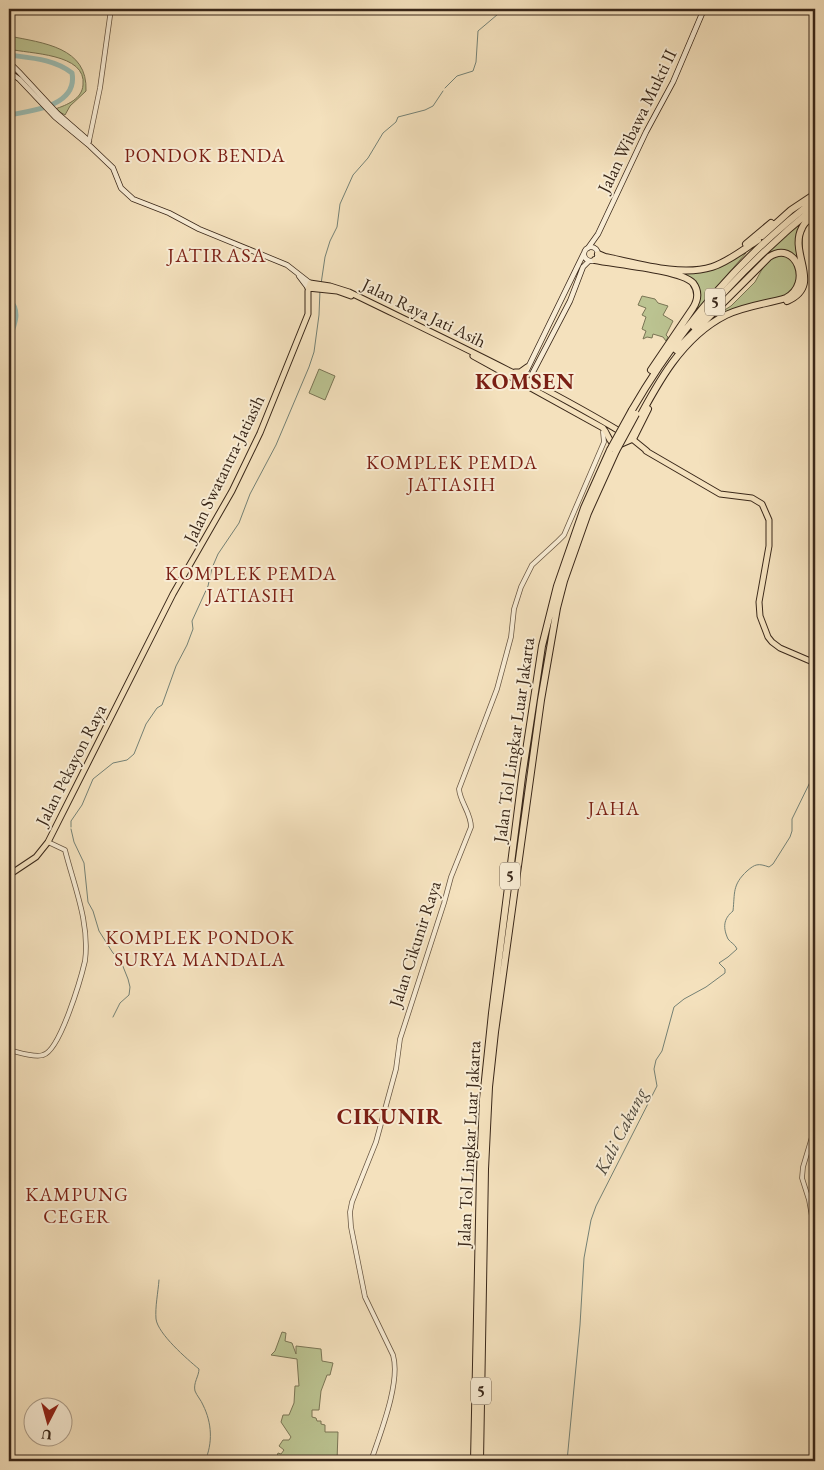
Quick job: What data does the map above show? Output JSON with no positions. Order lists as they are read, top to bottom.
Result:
{
  "streets": {
    "highway": ["5", "Jalan Tol Lingkar Luar Jakarta"],
    "main road": [
      "Jalan Wibawa Mukti II",
      "Jalan Raya Jati Asih",
      "Jalan Swatantra-Jatiasih",
      "Jalan Pekayon Raya"
    ],
    "street": ["Jalan Cikunir Raya"]
  },
  "crossings": [
    ["Jalan Raya Jati Asih", "Jalan Tol Lingkar Luar Jakarta"],
    ["Jalan Raya Jati Asih", "Jalan Cikunir Raya"],
    ["Jalan Swatantra-Jatiasih", "Jalan Pekayon Raya"]
  ],
  "districts": [
    "PONDOK BENDA",
    "JATIRASA",
    "KOMSEN",
    "KOMPLEK PEMDA JATIASIH",
    "KOMPLEK PEMDA JATIASIH",
    "JAHA",
    "KOMPLEK PONDOK SURYA MANDALA",
    "CIKUNIR",
    "KAMPUNG CEGER"
  ],
  "water": ["Kali Cakung"],
  "north": "bottom"
}
